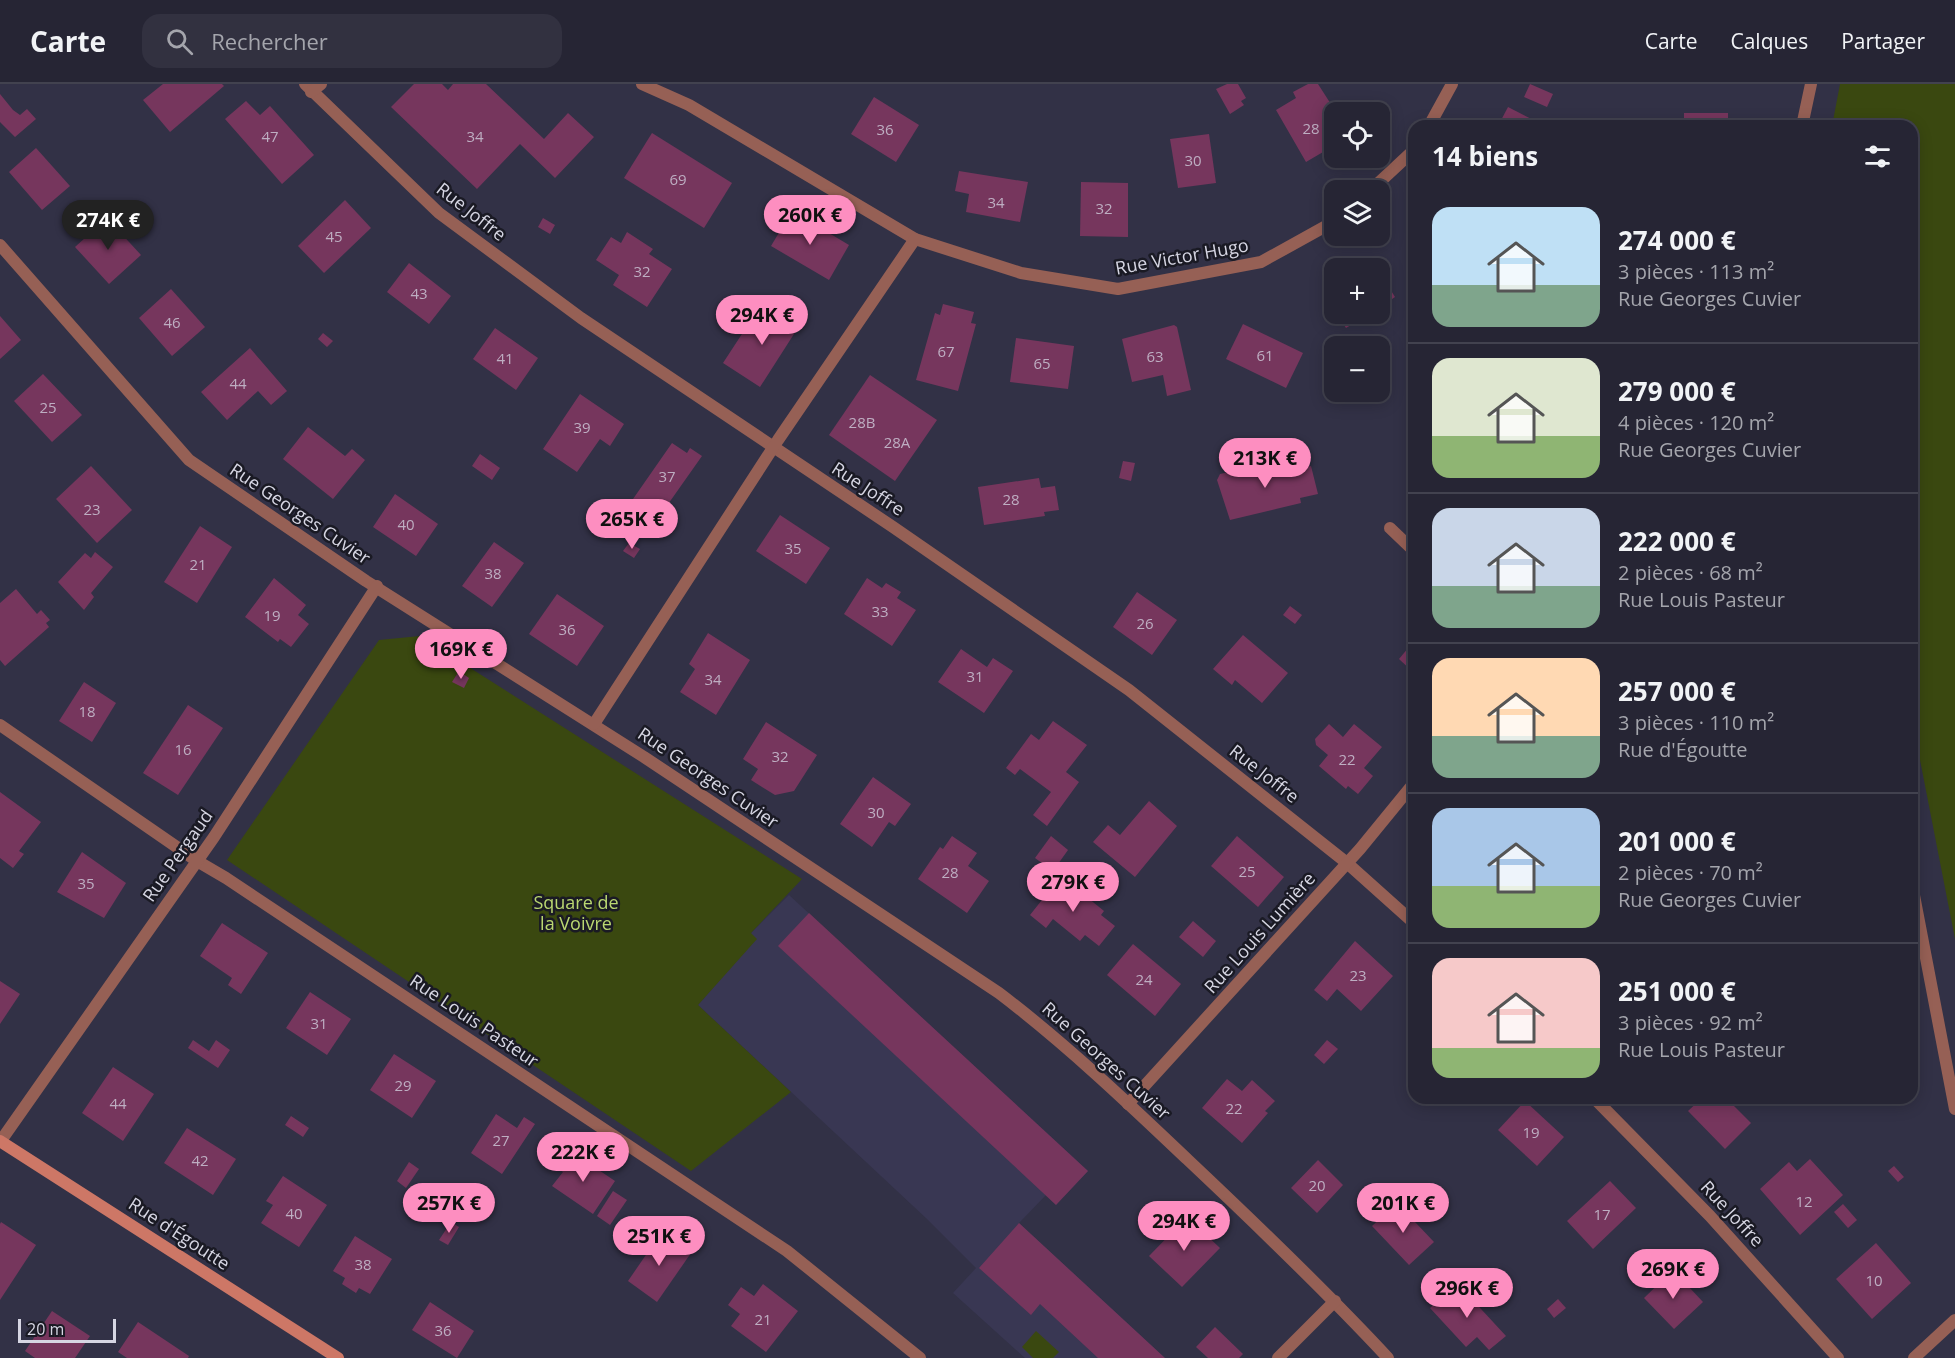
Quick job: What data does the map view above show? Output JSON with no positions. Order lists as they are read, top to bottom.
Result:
{
  "streets": {
    "main road": ["Rue d'Égoutte"],
    "street": [
      "Rue Joffre",
      "Rue Victor Hugo",
      "Rue Georges Cuvier",
      "Rue Pergaud",
      "Rue Louis Lumière",
      "Rue Louis Pasteur"
    ]
  },
  "crossings": [
    ["Rue Joffre", "Rue Louis Lumière"],
    ["Rue Georges Cuvier", "Rue Pergaud"],
    ["Rue Georges Cuvier", "Rue Louis Lumière"],
    ["Rue Pergaud", "Rue Louis Pasteur"],
    ["Rue Pergaud", "Rue d'Égoutte"]
  ],
  "parks": ["Square de la Voivre"],
  "house_numbers": [
    "28",
    "36",
    "47",
    "34",
    "30",
    "69",
    "34",
    "32",
    "45",
    "32",
    "43",
    "46",
    "67",
    "61",
    "63",
    "41",
    "65",
    "44",
    "25",
    "28B",
    "39",
    "28A",
    "37",
    "28",
    "23",
    "40",
    "35",
    "21",
    "38",
    "33",
    "19",
    "26",
    "36",
    "31",
    "34",
    "18",
    "16",
    "32",
    "22",
    "30",
    "25",
    "28",
    "35",
    "23",
    "24",
    "31",
    "29",
    "44",
    "22",
    "19",
    "27",
    "42",
    "20",
    "12",
    "40",
    "17",
    "38",
    "10",
    "21",
    "36"
  ],
  "scale_bar": "20 m",
  "page": {
    "header": "Carte",
    "search": "Rechercher",
    "nav": ["Carte", "Calques", "Partager"],
    "map_buttons": ["+", "−"],
    "heading": "14 biens",
    "list": [
      {
        "name": "274 000 €",
        "note": "3 pièces · 113 m² · Rue Georges Cuvier"
      },
      {
        "name": "279 000 €",
        "note": "4 pièces · 120 m² · Rue Georges Cuvier"
      },
      {
        "name": "222 000 €",
        "note": "2 pièces · 68 m² · Rue Louis Pasteur"
      },
      {
        "name": "257 000 €",
        "note": "3 pièces · 110 m² · Rue d'Égoutte"
      },
      {
        "name": "201 000 €",
        "note": "2 pièces · 70 m² · Rue Georges Cuvier"
      },
      {
        "name": "251 000 €",
        "note": "3 pièces · 92 m² · Rue Louis Pasteur"
      }
    ],
    "price": [
      "260K €",
      "274K €",
      "294K €",
      "213K €",
      "265K €",
      "169K €",
      "279K €",
      "222K €",
      "257K €",
      "201K €",
      "294K €",
      "251K €",
      "269K €",
      "296K €"
    ],
    "scale": "20 m"
  }
}
